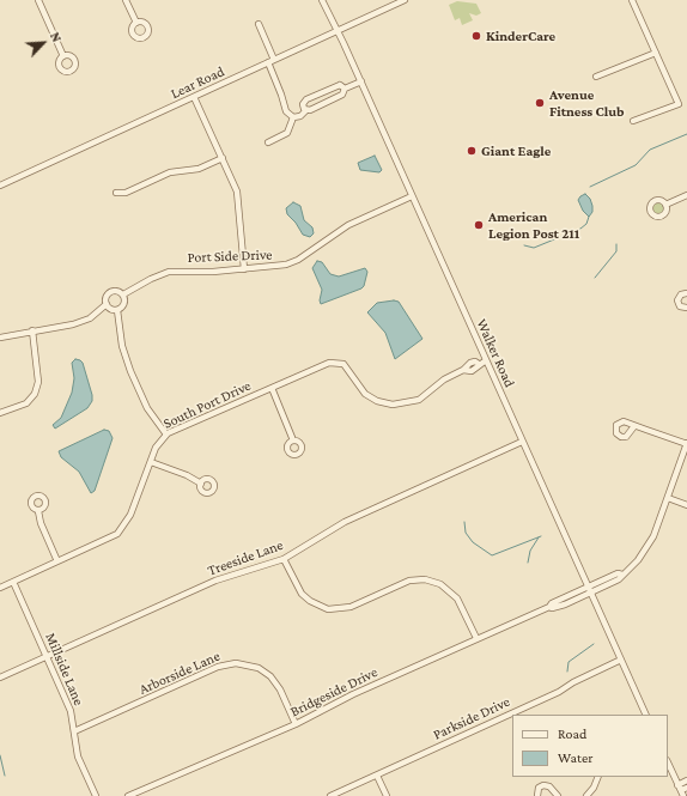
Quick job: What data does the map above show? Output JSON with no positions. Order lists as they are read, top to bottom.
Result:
{
  "streets": {
    "street": [
      "Lear Road",
      "Port Side Drive",
      "Walker Road",
      "South Port Drive",
      "Treeside Lane",
      "Millside Lane",
      "Arborside Lane",
      "Bridgeside Drive",
      "Parkside Drive"
    ]
  },
  "crossings": [
    ["Lear Road", "Walker Road"],
    ["Port Side Drive", "Walker Road"],
    ["Walker Road", "South Port Drive"],
    ["Walker Road", "Treeside Lane"],
    ["Walker Road", "Bridgeside Drive"],
    ["Walker Road", "Parkside Drive"],
    ["South Port Drive", "Millside Lane"],
    ["Treeside Lane", "Millside Lane"],
    ["Millside Lane", "Arborside Lane"],
    ["Arborside Lane", "Bridgeside Drive"]
  ],
  "places": [
    "KinderCare",
    "Avenue Fitness Club",
    "Giant Eagle",
    "American Legion Post 211"
  ],
  "legend": ["Road", "Water"],
  "north": "top right"
}
